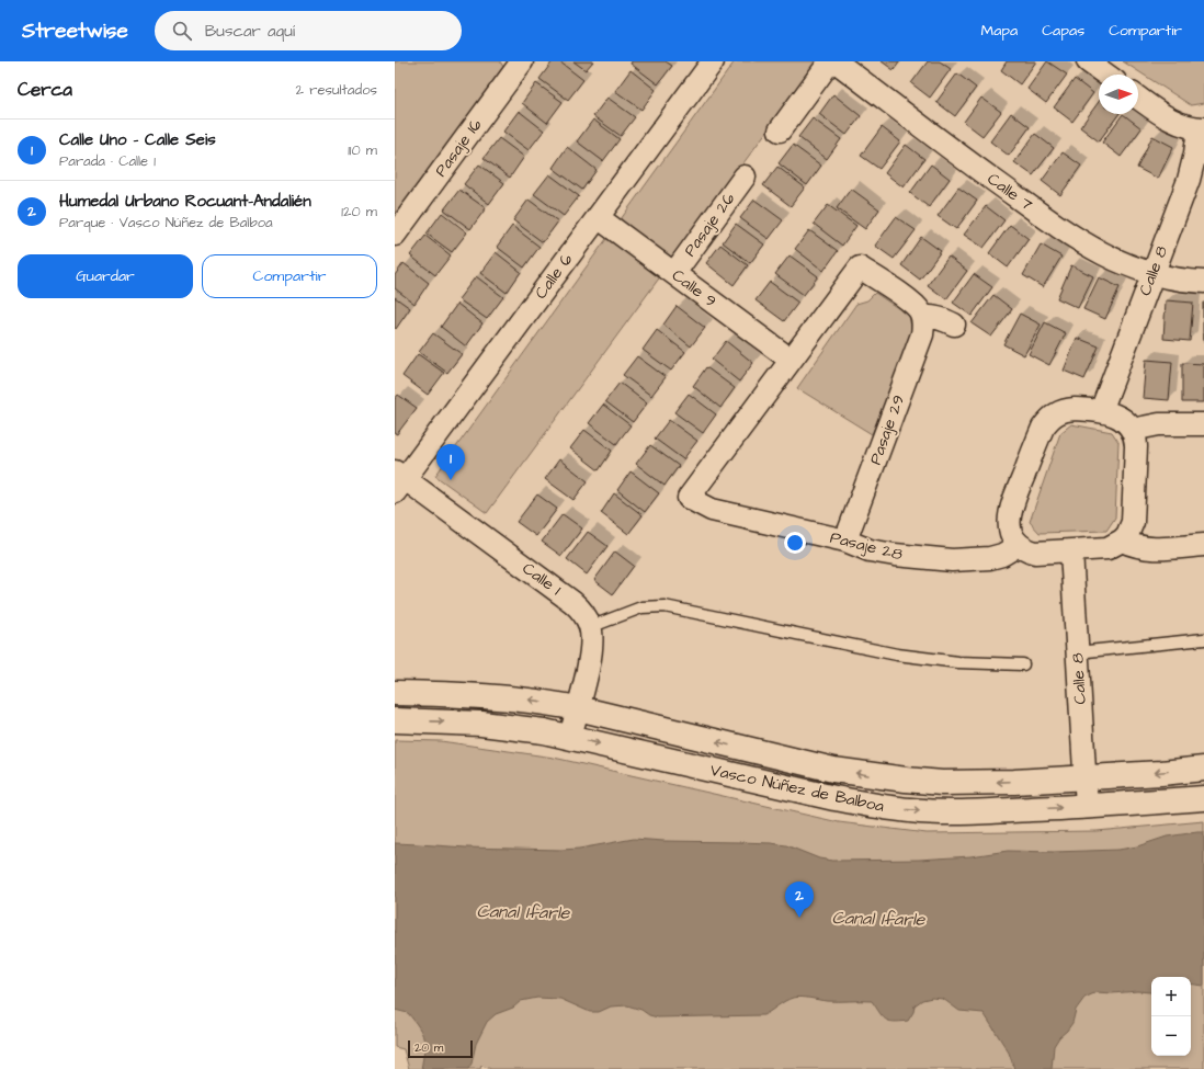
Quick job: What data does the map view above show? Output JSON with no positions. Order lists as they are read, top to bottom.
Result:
{
  "streets": {
    "street": [
      "Pasaje 16",
      "Calle 7",
      "Pasaje 26",
      "Calle 8",
      "Calle 6",
      "Calle 9",
      "Pasaje 29",
      "Pasaje 28",
      "Calle 1",
      "Vasco Núñez de Balboa"
    ]
  },
  "crossings": [
    ["Calle 7", "Calle 8"],
    ["Pasaje 26", "Calle 9"],
    ["Calle 8", "Pasaje 28"],
    ["Calle 8", "Vasco Núñez de Balboa"],
    ["Calle 6", "Calle 9"],
    ["Calle 6", "Calle 1"],
    ["Calle 9", "Pasaje 28"],
    ["Pasaje 29", "Pasaje 28"],
    ["Calle 1", "Vasco Núñez de Balboa"]
  ],
  "water": ["Canal Ifarle"],
  "scale_bar": "20 m",
  "north": "right",
  "page": {
    "header": "Streetwise",
    "search": "Buscar aquí",
    "nav": ["Mapa", "Capas", "Compartir"],
    "heading": ["Cerca", "2 resultados"],
    "list": [
      {
        "mark": "1",
        "name": "Calle Uno - Calle Seis",
        "note": "Parada · Calle 1",
        "value": "110 m"
      },
      {
        "mark": "2",
        "name": "Humedal Urbano Rocuant-Andalién",
        "note": "Parque · Vasco Núñez de Balboa",
        "value": "120 m"
      }
    ],
    "buttons": ["Guardar", "Compartir"],
    "pins": ["1", "2"],
    "map_buttons": ["+", "−"],
    "scale": "20 m"
  }
}
